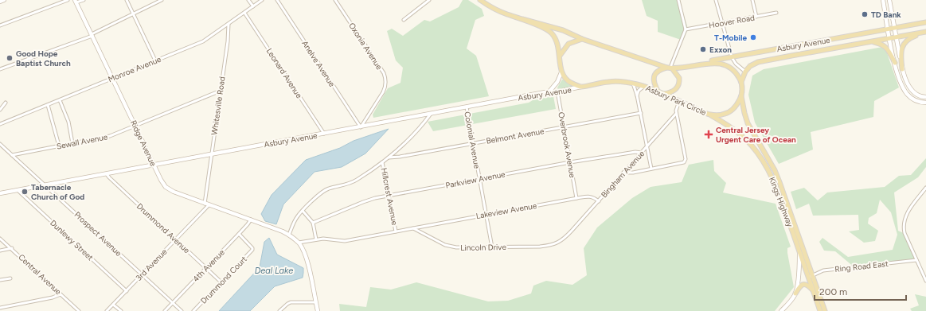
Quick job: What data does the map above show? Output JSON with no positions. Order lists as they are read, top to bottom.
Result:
{
  "streets": {
    "main road": ["Asbury Avenue", "Asbury Park Circle", "Kings Highway"],
    "street": [
      "Hoover Road",
      "Oxonia Avenue",
      "Anelve Avenue",
      "Monroe Avenue",
      "Leonard Avenue",
      "Whitesville Road",
      "Belmont Avenue",
      "Colonial Avenue",
      "Sewall Avenue",
      "Ridge Avenue",
      "Overbrook Avenue",
      "Bingham Avenue",
      "Parkview Avenue",
      "Hillcrest Avenue",
      "Lakeview Avenue",
      "Drummond Avenue",
      "Prospect Avenue",
      "Dunlewy Street",
      "Lincoln Drive",
      "3rd Avenue",
      "4th Avenue",
      "Ring Road East",
      "Central Avenue",
      "Drummond Court"
    ]
  },
  "crossings": [
    ["Asbury Avenue", "Oxonia Avenue"],
    ["Asbury Avenue", "Anelve Avenue"],
    ["Asbury Avenue", "Leonard Avenue"],
    ["Asbury Avenue", "Asbury Park Circle"],
    ["Asbury Avenue", "Whitesville Road"],
    ["Asbury Avenue", "Colonial Avenue"],
    ["Asbury Avenue", "Ridge Avenue"],
    ["Asbury Avenue", "Overbrook Avenue"],
    ["Asbury Avenue", "Drummond Avenue"],
    ["Asbury Avenue", "Prospect Avenue"],
    ["Asbury Avenue", "Dunlewy Street"],
    ["Oxonia Avenue", "Anelve Avenue"],
    ["Monroe Avenue", "Leonard Avenue"],
    ["Monroe Avenue", "Whitesville Road"],
    ["Monroe Avenue", "Ridge Avenue"],
    ["Asbury Park Circle", "Bingham Avenue"],
    ["Asbury Park Circle", "Kings Highway"],
    ["Whitesville Road", "Sewall Avenue"],
    ["Whitesville Road", "Ridge Avenue"],
    ["Whitesville Road", "3rd Avenue"],
    ["Belmont Avenue", "Colonial Avenue"],
    ["Belmont Avenue", "Overbrook Avenue"],
    ["Belmont Avenue", "Bingham Avenue"],
    ["Colonial Avenue", "Parkview Avenue"],
    ["Colonial Avenue", "Lakeview Avenue"],
    ["Colonial Avenue", "Lincoln Drive"],
    ["Sewall Avenue", "Ridge Avenue"],
    ["Sewall Avenue", "Prospect Avenue"],
    ["Ridge Avenue", "3rd Avenue"],
    ["Ridge Avenue", "4th Avenue"],
    ["Overbrook Avenue", "Parkview Avenue"],
    ["Overbrook Avenue", "Lakeview Avenue"],
    ["Bingham Avenue", "Parkview Avenue"],
    ["Bingham Avenue", "Lakeview Avenue"],
    ["Bingham Avenue", "Lincoln Drive"],
    ["Parkview Avenue", "Hillcrest Avenue"],
    ["Kings Highway", "Ring Road East"],
    ["Lakeview Avenue", "Lincoln Drive"],
    ["Drummond Avenue", "3rd Avenue"],
    ["Drummond Avenue", "4th Avenue"],
    ["Drummond Avenue", "Drummond Court"],
    ["Prospect Avenue", "3rd Avenue"],
    ["Prospect Avenue", "4th Avenue"],
    ["Dunlewy Street", "3rd Avenue"],
    ["4th Avenue", "Drummond Court"]
  ],
  "water": ["Deal Lake"],
  "places": {
    "other": [
      "TD Bank",
      "T-Mobile",
      "Exxon",
      "Good Hope Baptist Church",
      "Tabernacle Church of God"
    ],
    "health": ["Central Jersey Urgent Care of Ocean"]
  },
  "scale_bar": "200 m"
}
